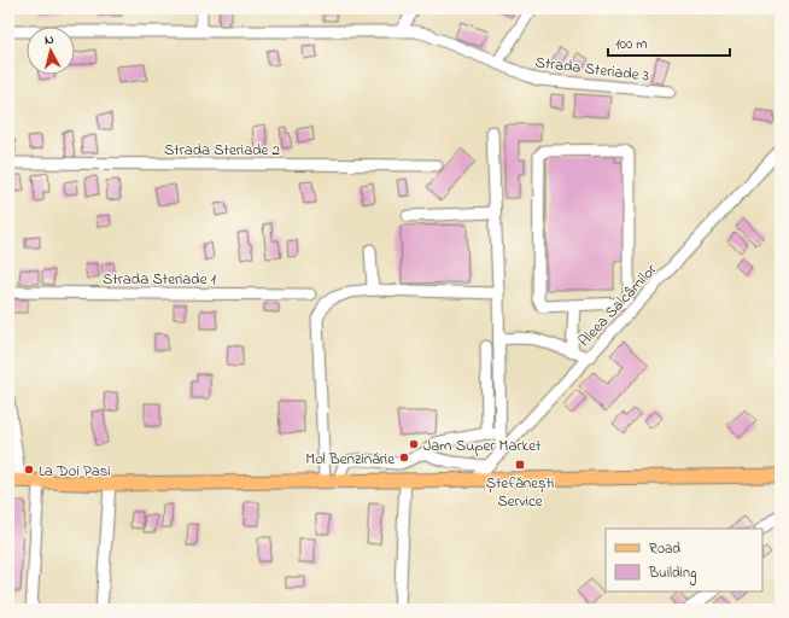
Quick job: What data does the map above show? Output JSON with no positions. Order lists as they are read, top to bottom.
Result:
{
  "streets": {
    "street": [
      "Strada Steriade 3",
      "Strada Steriade 2",
      "Strada Steriade 1",
      "Aleea Salcâmilor"
    ]
  },
  "places": {
    "other": ["Jam Super Market", "Mol Benzinărie", "La Doi Pasi"],
    "transit": ["Ștefănești Service"]
  },
  "legend": ["Road", "Building"],
  "scale_bar": "100 m",
  "north": "top"
}
